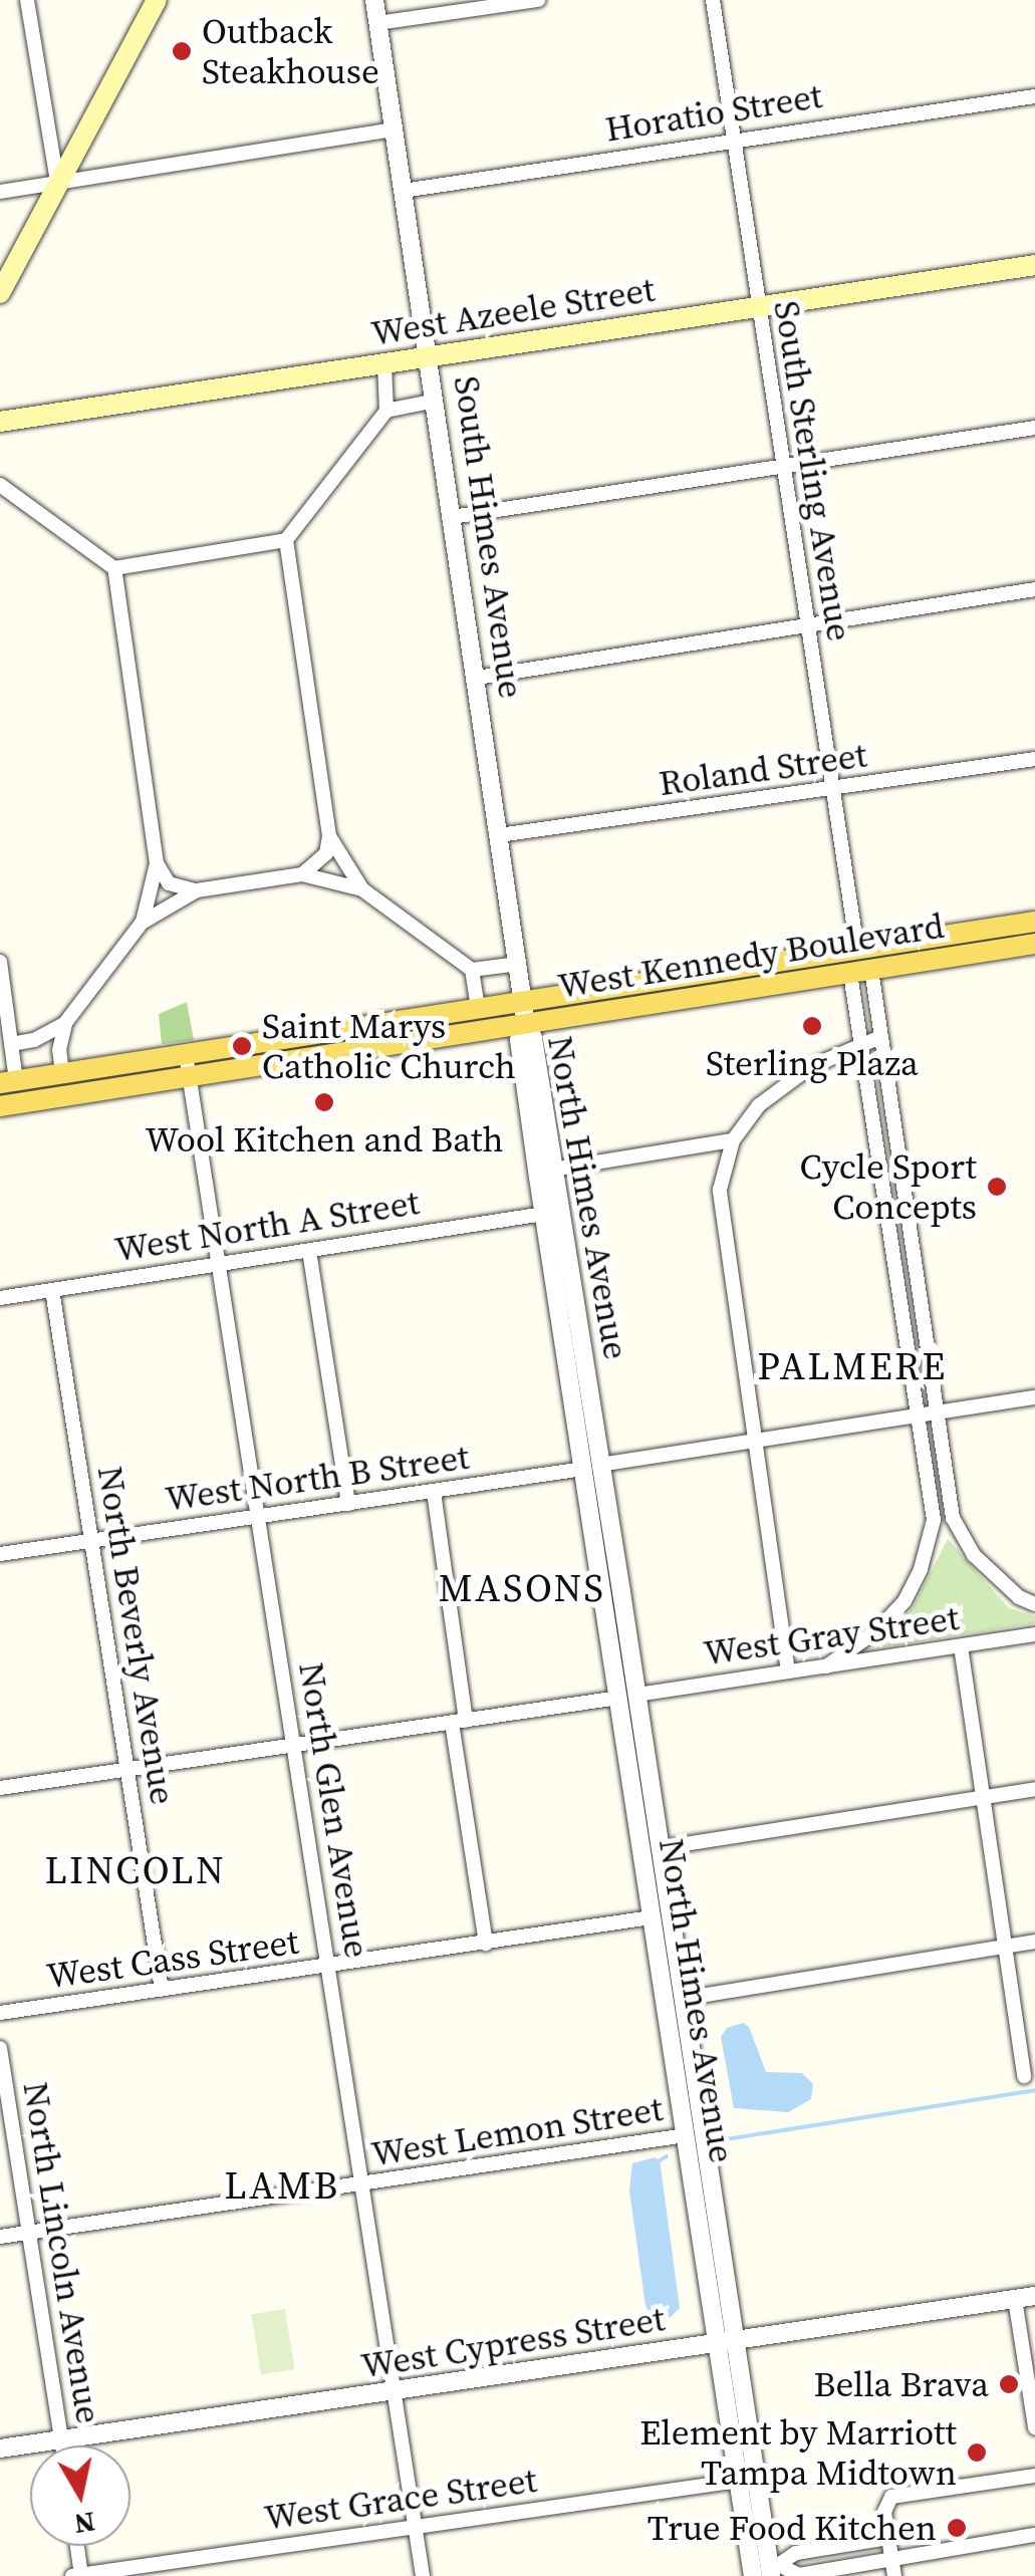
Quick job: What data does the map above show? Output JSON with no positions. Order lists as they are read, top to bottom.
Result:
{
  "streets": {
    "main road": ["West Azeele Street", "West Kennedy Boulevard"],
    "street": [
      "Horatio Street",
      "South Sterling Avenue",
      "South Himes Avenue",
      "Roland Street",
      "North Himes Avenue",
      "West North A Street",
      "West North B Street",
      "North Beverly Avenue",
      "West Gray Street",
      "North Glen Avenue",
      "West Cass Street",
      "West Lemon Street",
      "North Lincoln Avenue",
      "West Cypress Street",
      "West Grace Street"
    ]
  },
  "crossings": [
    ["Horatio Street", "South Sterling Avenue"],
    ["Horatio Street", "South Himes Avenue"],
    ["West Azeele Street", "South Sterling Avenue"],
    ["West Azeele Street", "South Himes Avenue"],
    ["South Sterling Avenue", "Roland Street"],
    ["South Sterling Avenue", "West Kennedy Boulevard"],
    ["South Himes Avenue", "Roland Street"],
    ["South Himes Avenue", "West Kennedy Boulevard"],
    ["South Himes Avenue", "North Himes Avenue"],
    ["West Kennedy Boulevard", "North Himes Avenue"],
    ["West Kennedy Boulevard", "North Glen Avenue"],
    ["North Himes Avenue", "West North A Street"],
    ["North Himes Avenue", "West North B Street"],
    ["North Himes Avenue", "West Gray Street"],
    ["North Himes Avenue", "West Cass Street"],
    ["North Himes Avenue", "West Lemon Street"],
    ["North Himes Avenue", "West Cypress Street"],
    ["North Himes Avenue", "West Grace Street"],
    ["West North A Street", "North Beverly Avenue"],
    ["West North A Street", "North Glen Avenue"],
    ["West North B Street", "North Beverly Avenue"],
    ["West North B Street", "North Glen Avenue"],
    ["North Beverly Avenue", "West Gray Street"],
    ["North Beverly Avenue", "West Cass Street"],
    ["West Gray Street", "North Glen Avenue"],
    ["North Glen Avenue", "West Cass Street"],
    ["North Glen Avenue", "West Lemon Street"],
    ["North Glen Avenue", "West Cypress Street"],
    ["North Glen Avenue", "West Grace Street"],
    ["West Lemon Street", "North Lincoln Avenue"],
    ["North Lincoln Avenue", "West Cypress Street"]
  ],
  "districts": [
    "PALMERE",
    "MASONS",
    "LINCOLN",
    "LAMB"
  ],
  "places": [
    "Outback Steakhouse",
    "Sterling Plaza",
    "Saint Marys Catholic Church",
    "Wool Kitchen and Bath",
    "Cycle Sport Concepts",
    "Bella Brava",
    "Element by Marriott Tampa Midtown",
    "True Food Kitchen"
  ],
  "north": "bottom"
}
